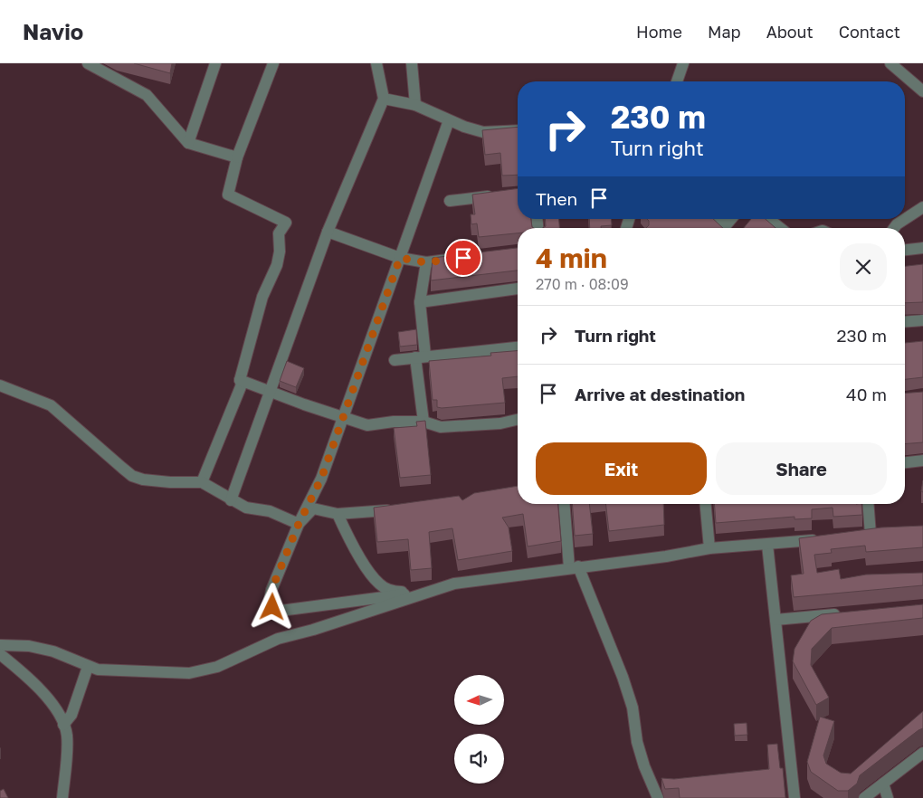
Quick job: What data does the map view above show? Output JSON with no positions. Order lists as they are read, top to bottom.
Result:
{
  "north": "left",
  "page": {
    "header": "Navio",
    "nav": [
      "Home",
      "Map",
      "About",
      "Contact"
    ],
    "turn": ["230 m", "Turn right"],
    "then": "Then",
    "heading": ["4 min", "270 m · 08:09"],
    "list": [
      {
        "name": "Turn right",
        "value": "230 m"
      },
      {
        "name": "Arrive at destination",
        "value": "40 m"
      }
    ],
    "buttons": ["Exit", "Share"]
  }
}
